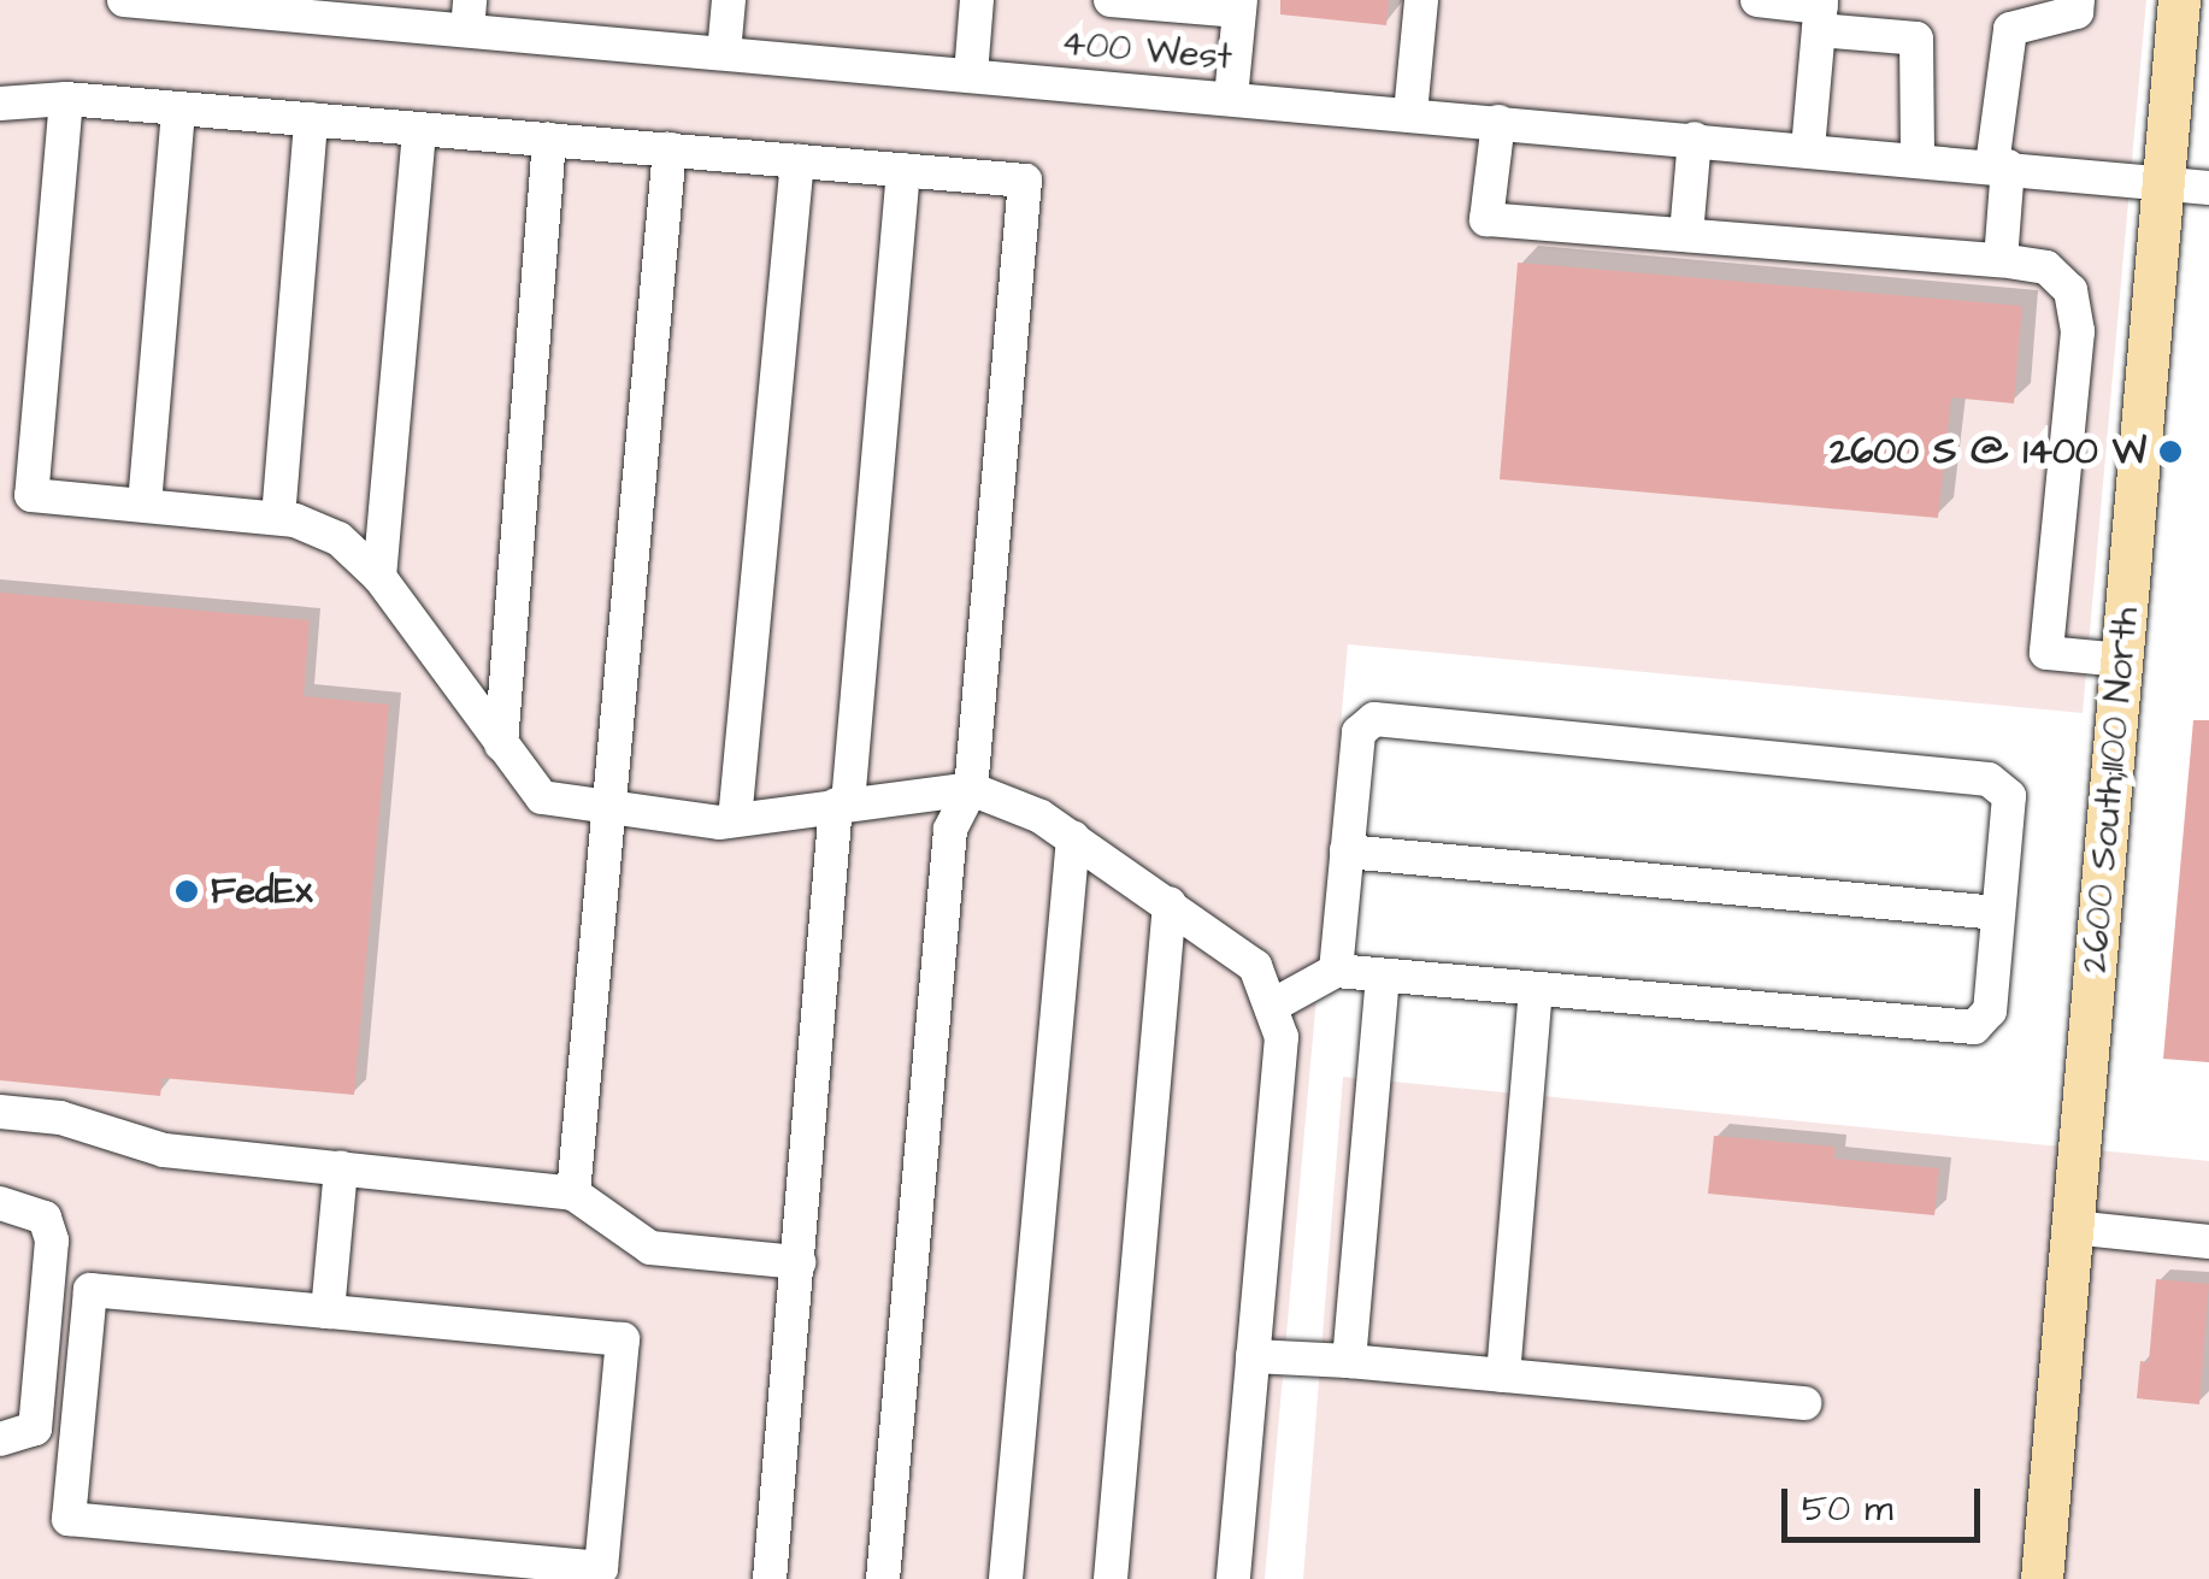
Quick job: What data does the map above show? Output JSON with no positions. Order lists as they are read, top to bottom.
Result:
{
  "streets": {
    "main road": ["2600 South;1100 North"],
    "street": ["400 West"]
  },
  "crossings": [
    ["400 West", "2600 South;1100 North"]
  ],
  "places": ["2600 S @ 1400 W", "FedEx"],
  "scale_bar": "50 m"
}
